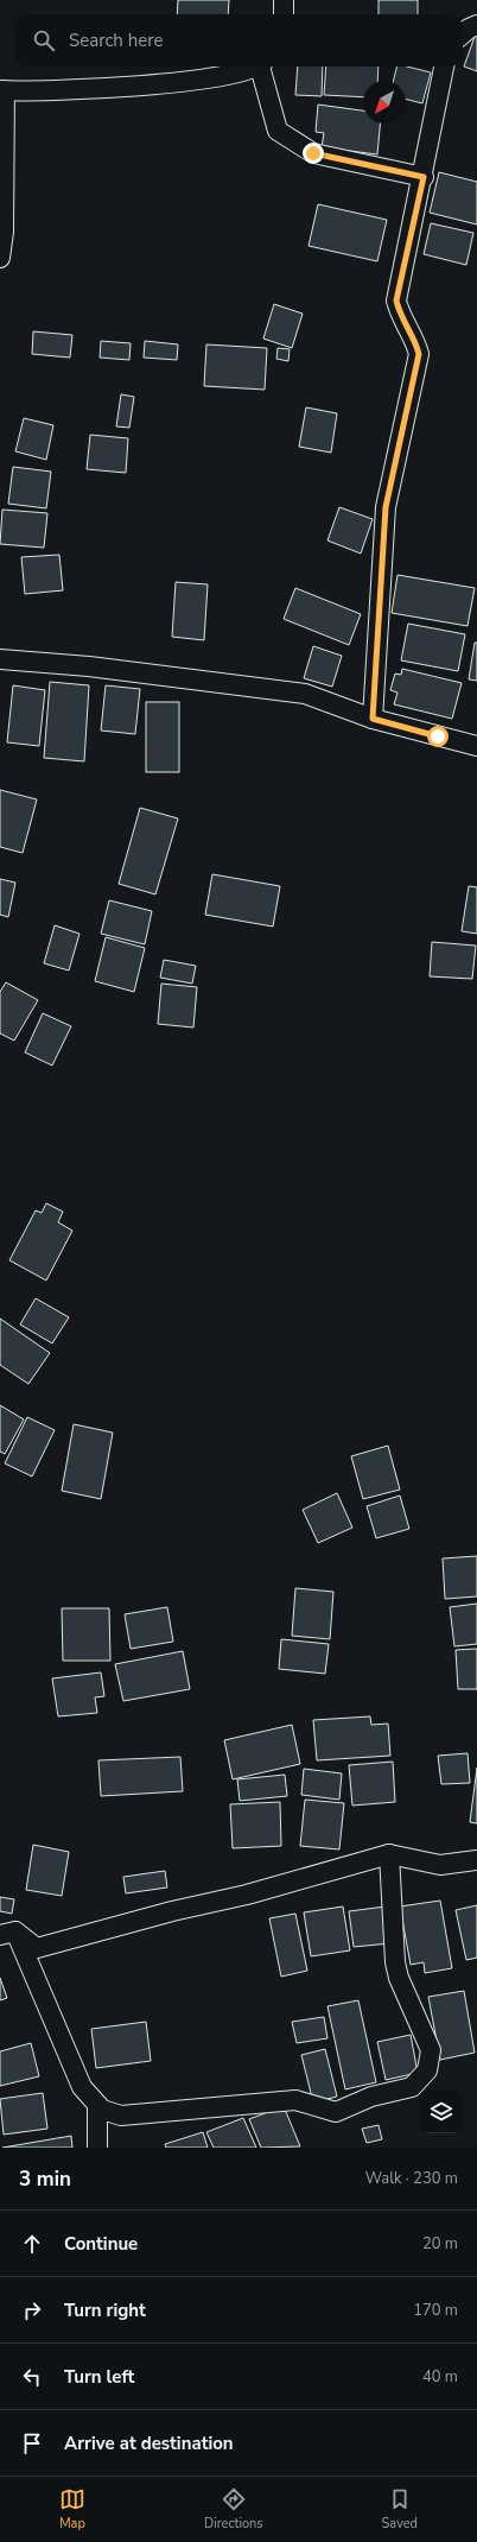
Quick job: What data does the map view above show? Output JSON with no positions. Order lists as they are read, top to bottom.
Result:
{
  "north": "bottom left",
  "page": {
    "search": "Search here",
    "heading": ["3 min", "Walk · 230 m"],
    "list": [
      ["Continue", "20 m"],
      ["Turn right", "170 m"],
      ["Turn left", "40 m"],
      "Arrive at destination"
    ],
    "nav": ["Map", "Directions", "Saved"]
  }
}
